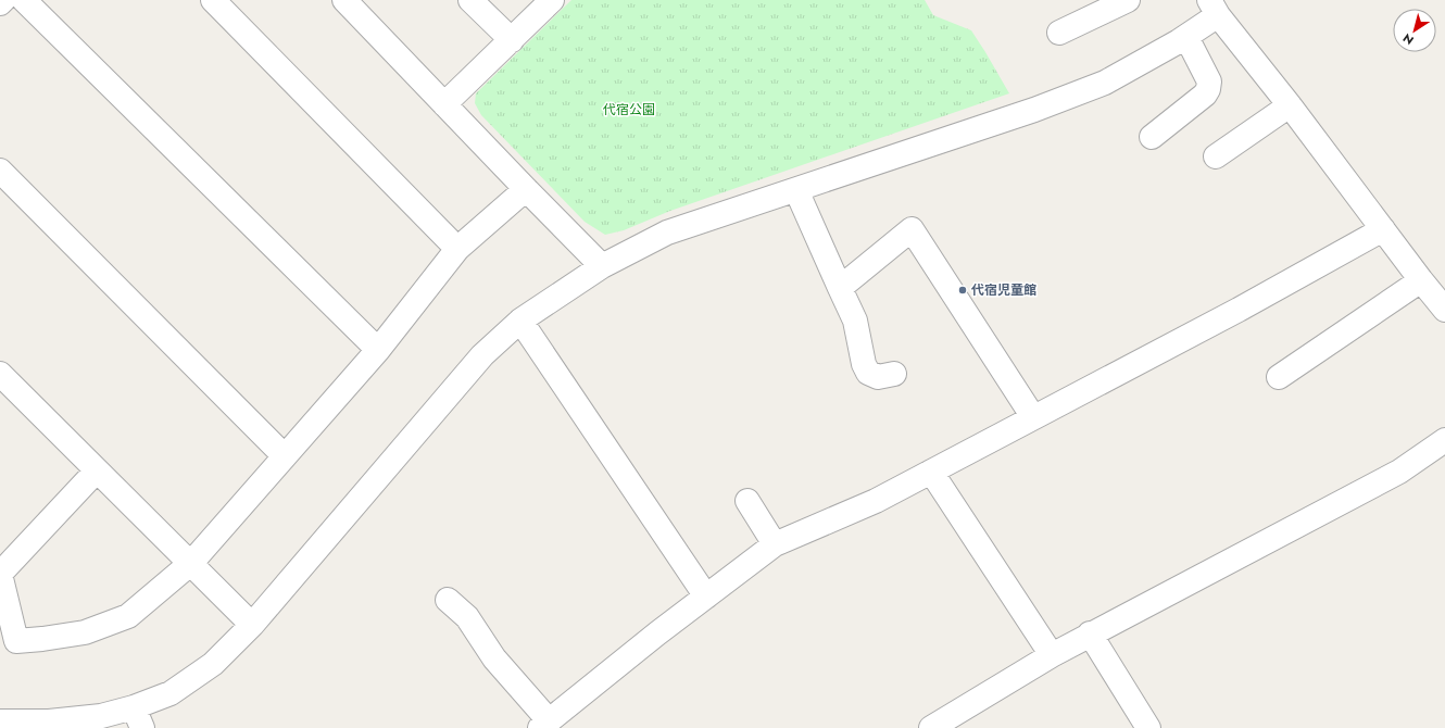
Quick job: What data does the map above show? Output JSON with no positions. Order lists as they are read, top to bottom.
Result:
{
  "parks": ["代宿公園"],
  "places": ["代宿児童館"],
  "north": "bottom left"
}
